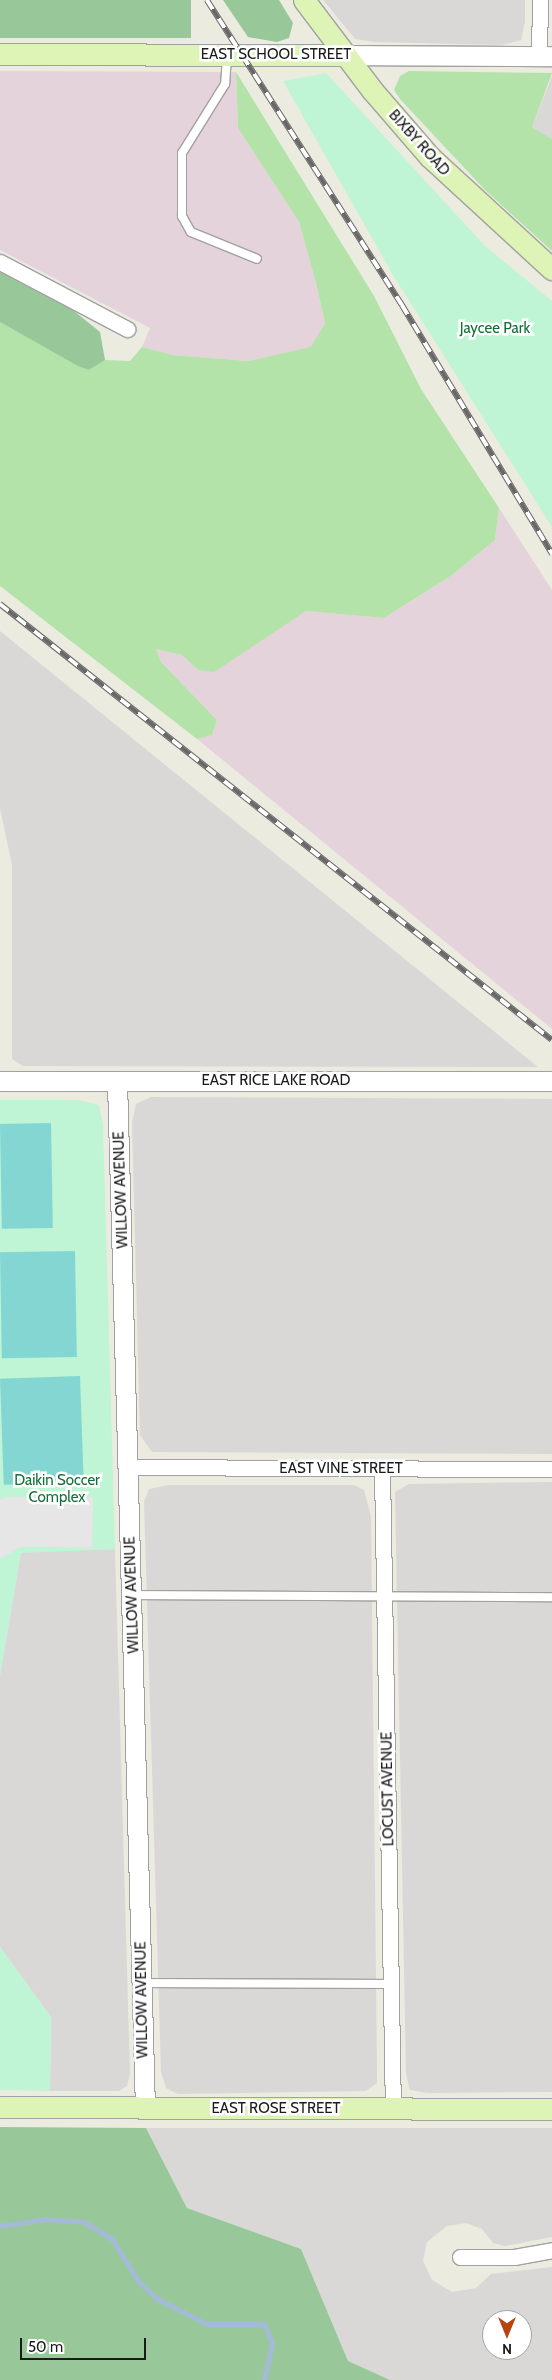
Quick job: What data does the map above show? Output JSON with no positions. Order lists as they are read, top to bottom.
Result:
{
  "streets": {
    "main road": ["EAST SCHOOL STREET", "BIXBY ROAD", "EAST ROSE STREET"],
    "street": [
      "EAST RICE LAKE ROAD",
      "WILLOW AVENUE",
      "EAST VINE STREET",
      "LOCUST AVENUE"
    ]
  },
  "crossings": [
    ["EAST SCHOOL STREET", "BIXBY ROAD"],
    ["EAST RICE LAKE ROAD", "WILLOW AVENUE"],
    ["WILLOW AVENUE", "EAST VINE STREET"],
    ["WILLOW AVENUE", "EAST ROSE STREET"],
    ["EAST VINE STREET", "LOCUST AVENUE"],
    ["LOCUST AVENUE", "EAST ROSE STREET"]
  ],
  "parks": ["Jaycee Park", "Daikin Soccer Complex"],
  "scale_bar": "50 m",
  "north": "bottom"
}
